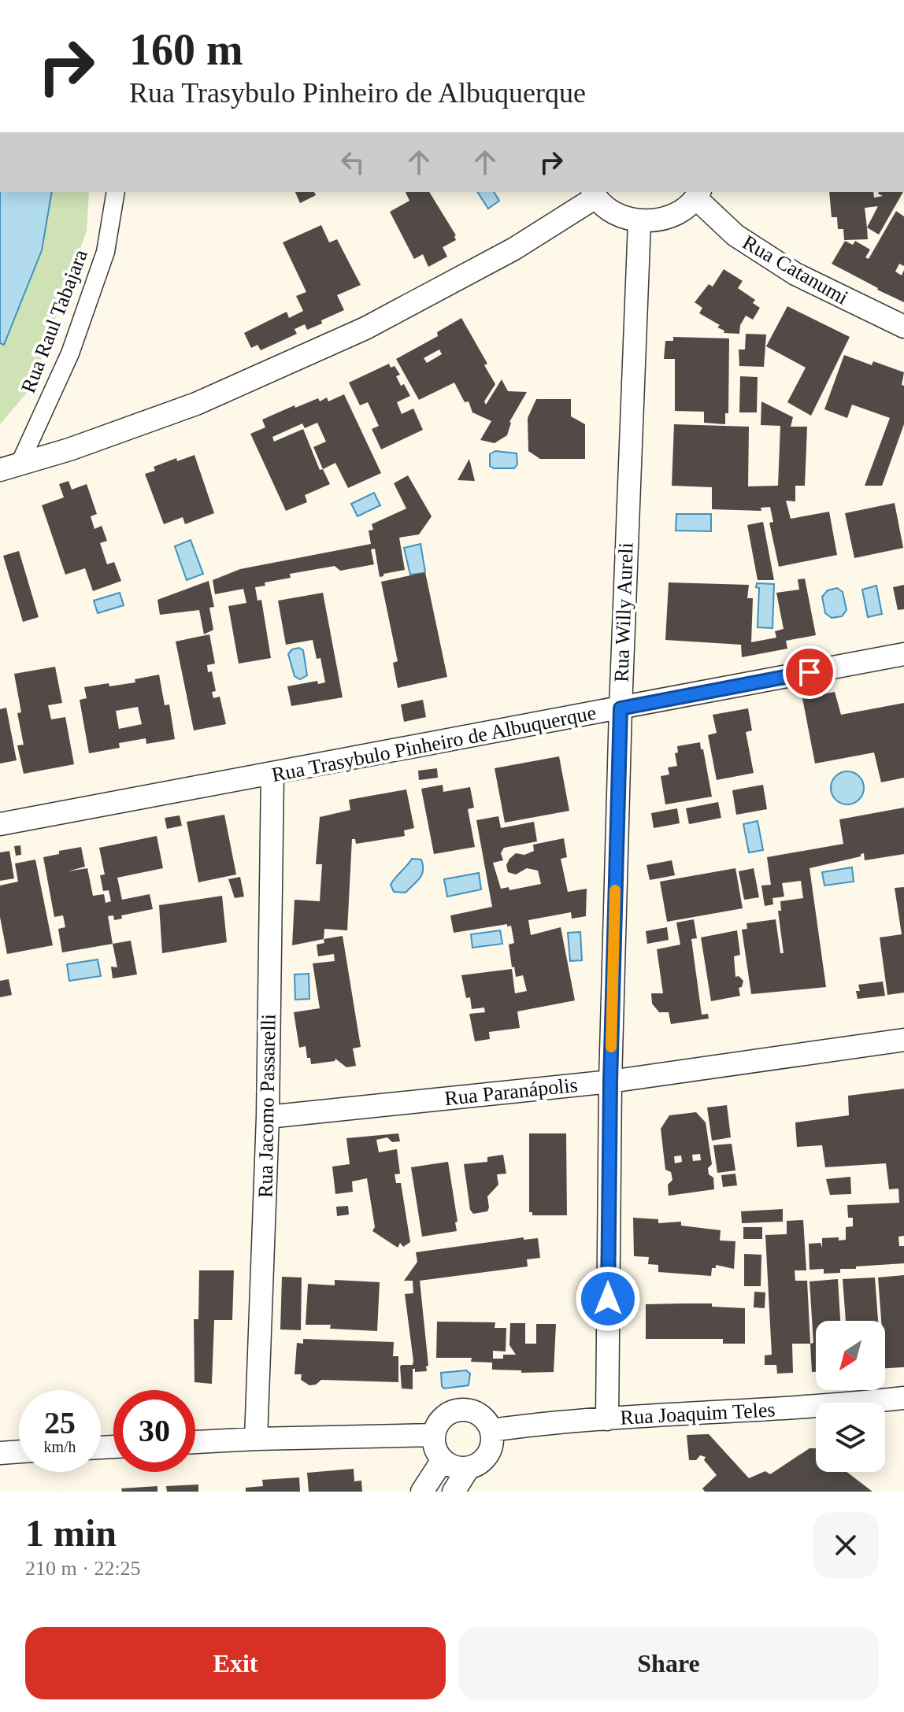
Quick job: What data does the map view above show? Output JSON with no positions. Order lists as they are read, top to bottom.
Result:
{
  "streets": {
    "street": [
      "Rua Catanumi",
      "Rua Raul Tabajara",
      "Rua Willy Aureli",
      "Rua Trasybulo Pinheiro de Albuquerque",
      "Rua Paranápolis",
      "Rua Jacomo Passarelli",
      "Rua Joaquim Teles"
    ]
  },
  "crossings": [
    ["Rua Willy Aureli", "Rua Trasybulo Pinheiro de Albuquerque"],
    ["Rua Willy Aureli", "Rua Paranápolis"],
    ["Rua Willy Aureli", "Rua Joaquim Teles"],
    ["Rua Trasybulo Pinheiro de Albuquerque", "Rua Jacomo Passarelli"],
    ["Rua Paranápolis", "Rua Jacomo Passarelli"]
  ],
  "north": "bottom left",
  "page": {
    "turn": ["160 m", "Rua Trasybulo Pinheiro de Albuquerque"],
    "speed": "25 km/h",
    "limit": "30",
    "heading": ["1 min", "210 m · 22:25"],
    "buttons": ["Exit", "Share"]
  }
}
